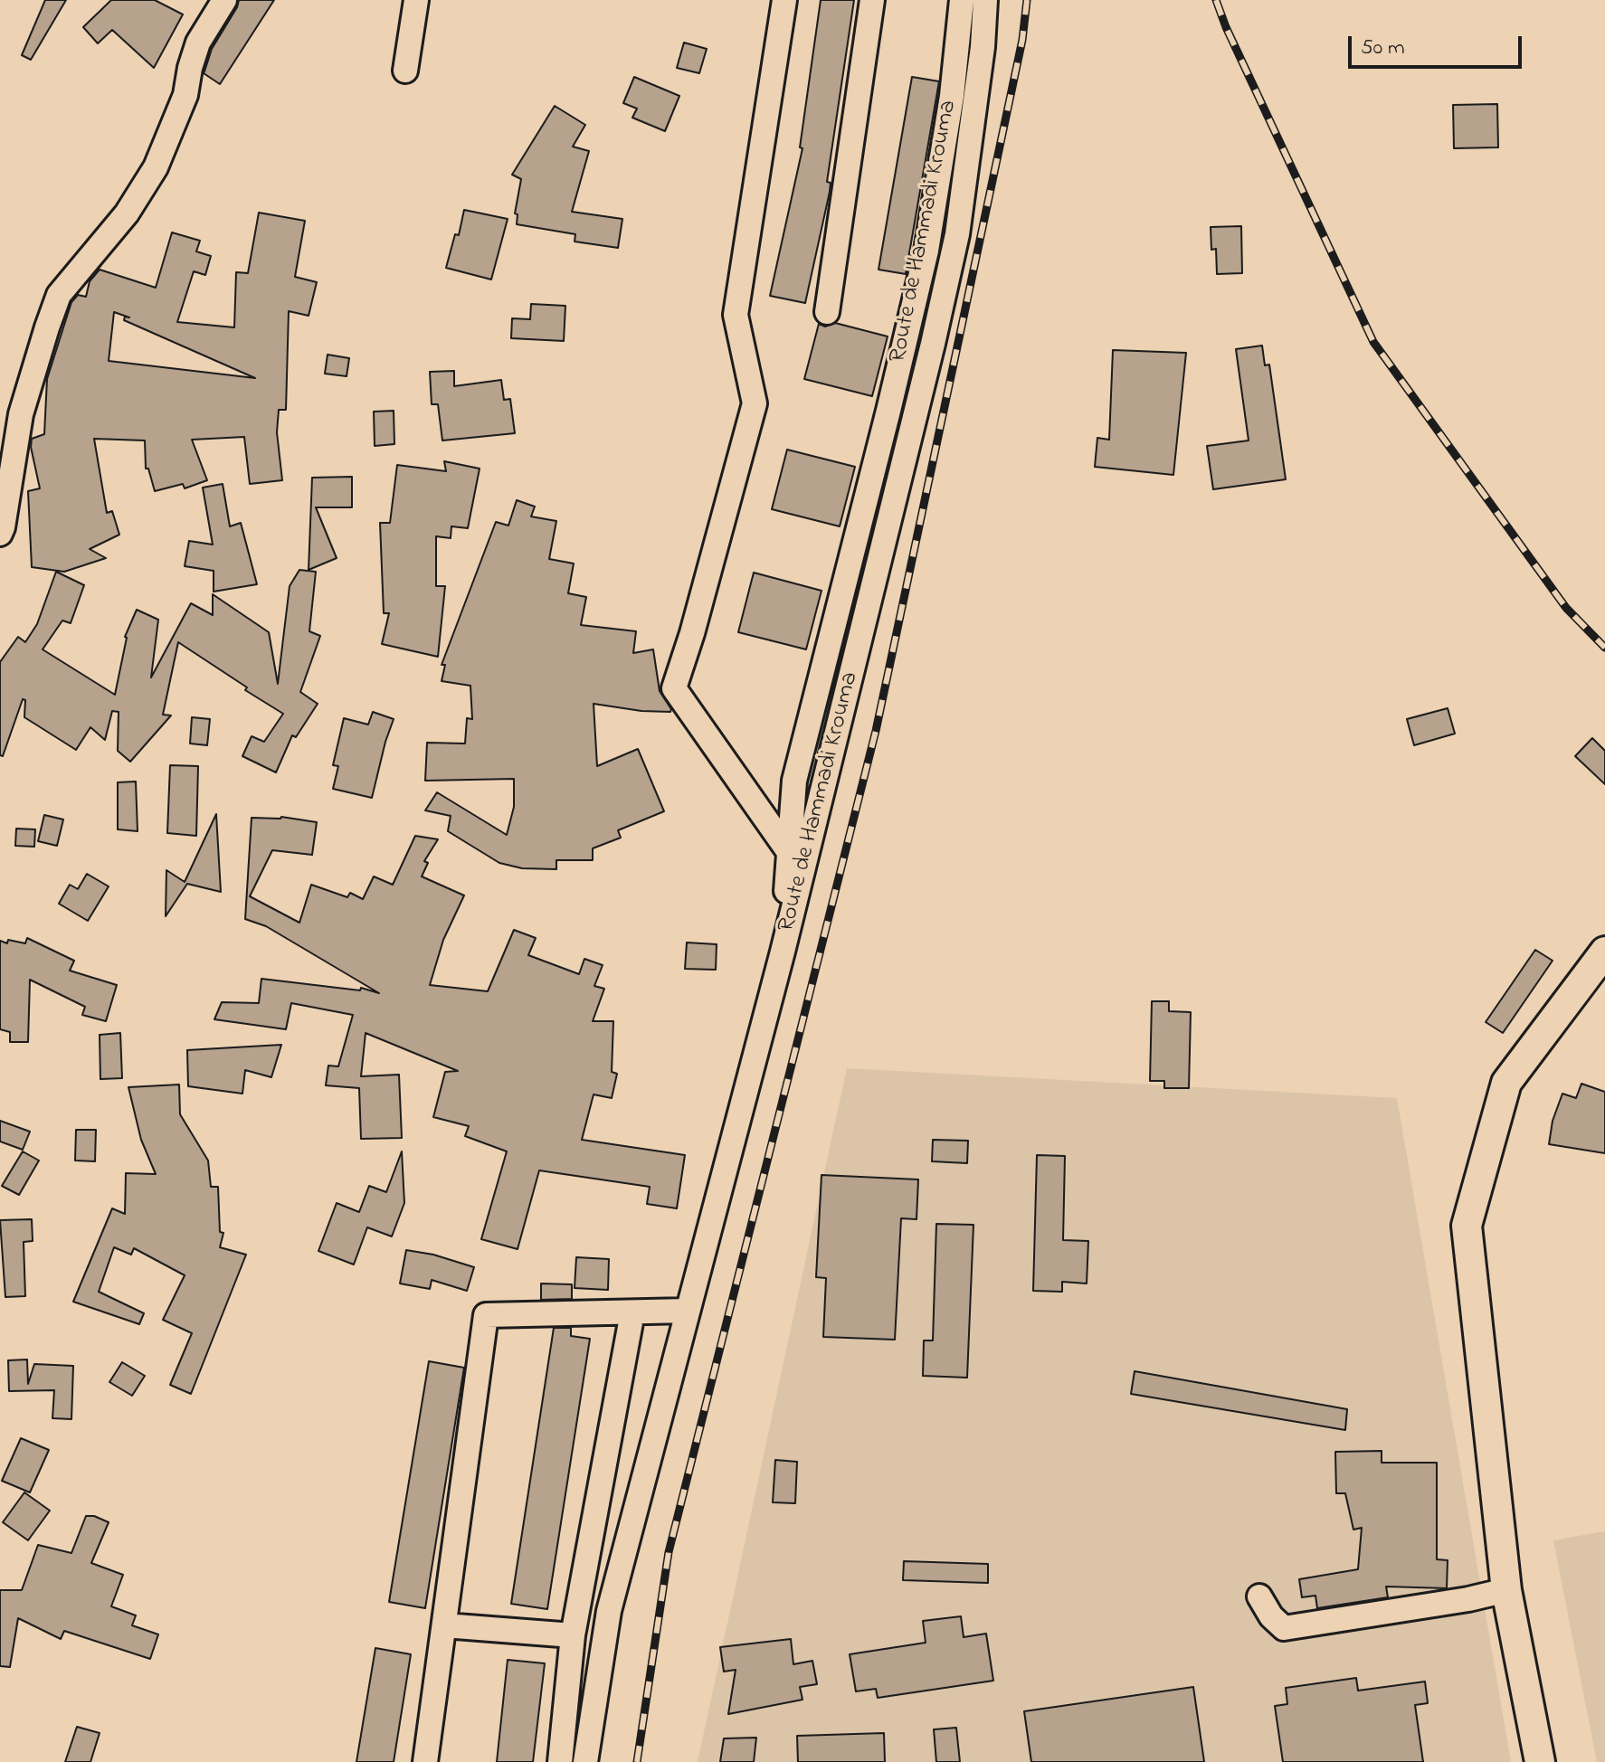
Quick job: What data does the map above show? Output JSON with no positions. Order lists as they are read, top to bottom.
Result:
{
  "streets": {
    "street": ["Route de Hammadi Krouma"]
  },
  "scale_bar": "50 m"
}
